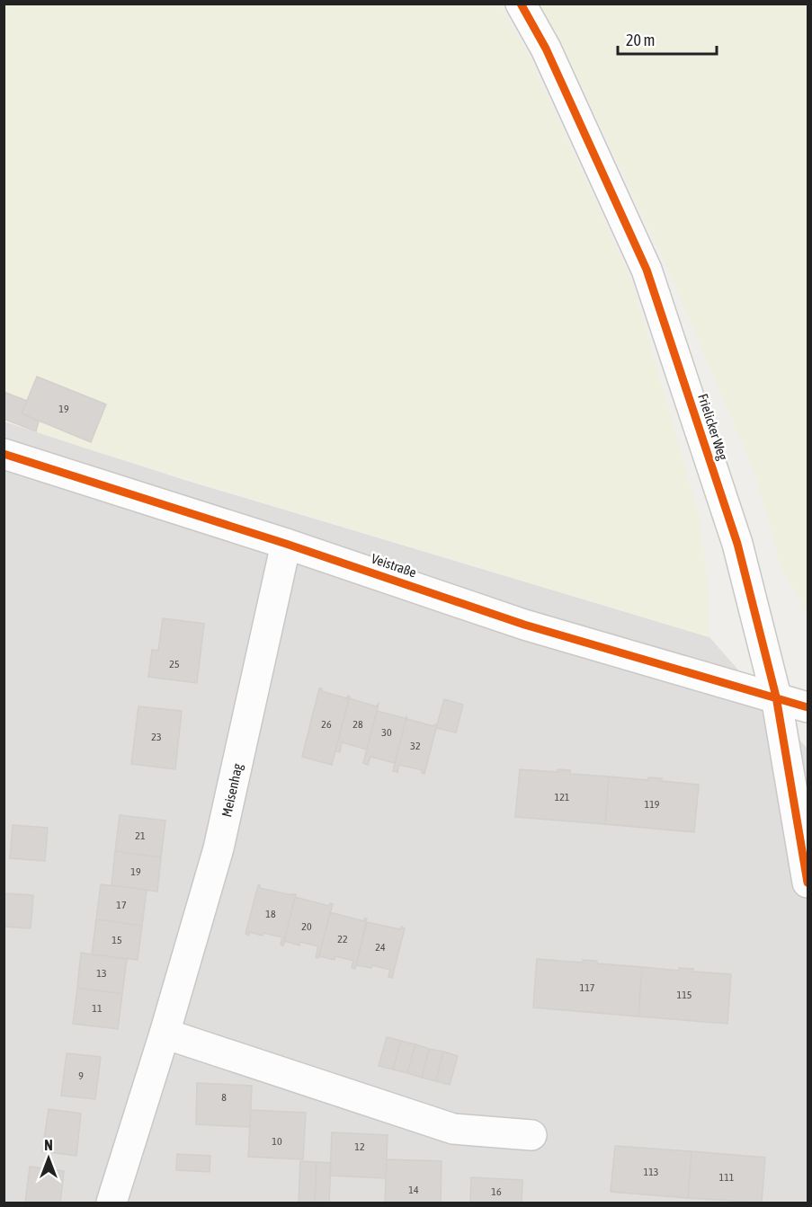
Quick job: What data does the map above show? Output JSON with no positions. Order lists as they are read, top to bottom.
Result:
{
  "streets": {
    "street": ["Frielicker Weg", "Veistraße", "Meisenhag"]
  },
  "crossings": [
    ["Frielicker Weg", "Veistraße"],
    ["Veistraße", "Meisenhag"]
  ],
  "house_numbers": [
    "19",
    "25",
    "26",
    "28",
    "30",
    "23",
    "32",
    "121",
    "119",
    "21",
    "19",
    "17",
    "18",
    "20",
    "22",
    "15",
    "24",
    "13",
    "117",
    "115",
    "11",
    "9",
    "8",
    "10",
    "12",
    "113",
    "111",
    "14",
    "16"
  ],
  "scale_bar": "20 m",
  "north": "top"
}
